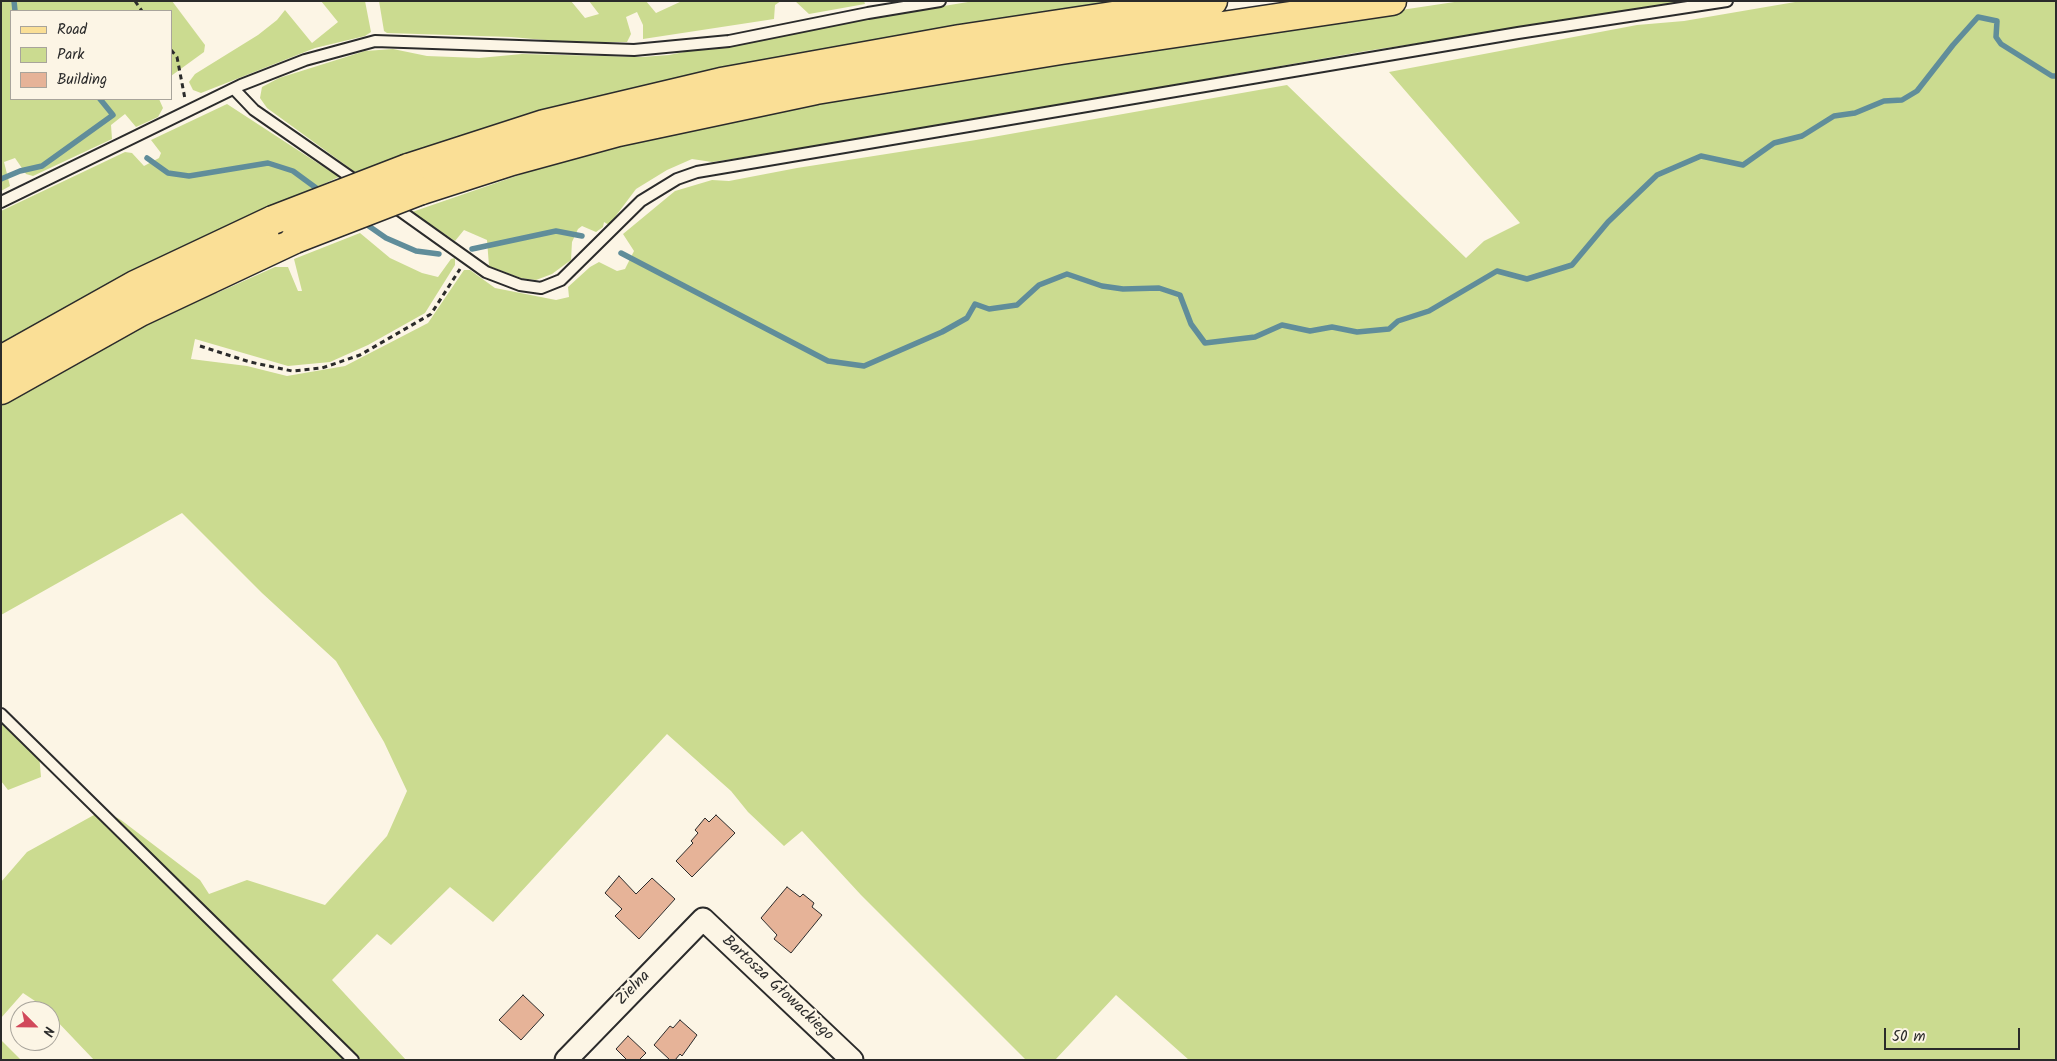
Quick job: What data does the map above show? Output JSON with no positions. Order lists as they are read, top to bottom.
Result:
{
  "streets": {
    "street": ["Zielna", "Bartosza Głowackiego"]
  },
  "crossings": [
    ["Zielna", "Bartosza Głowackiego"]
  ],
  "legend": ["Road", "Park", "Building"],
  "scale_bar": "50 m",
  "north": "bottom right"
}
